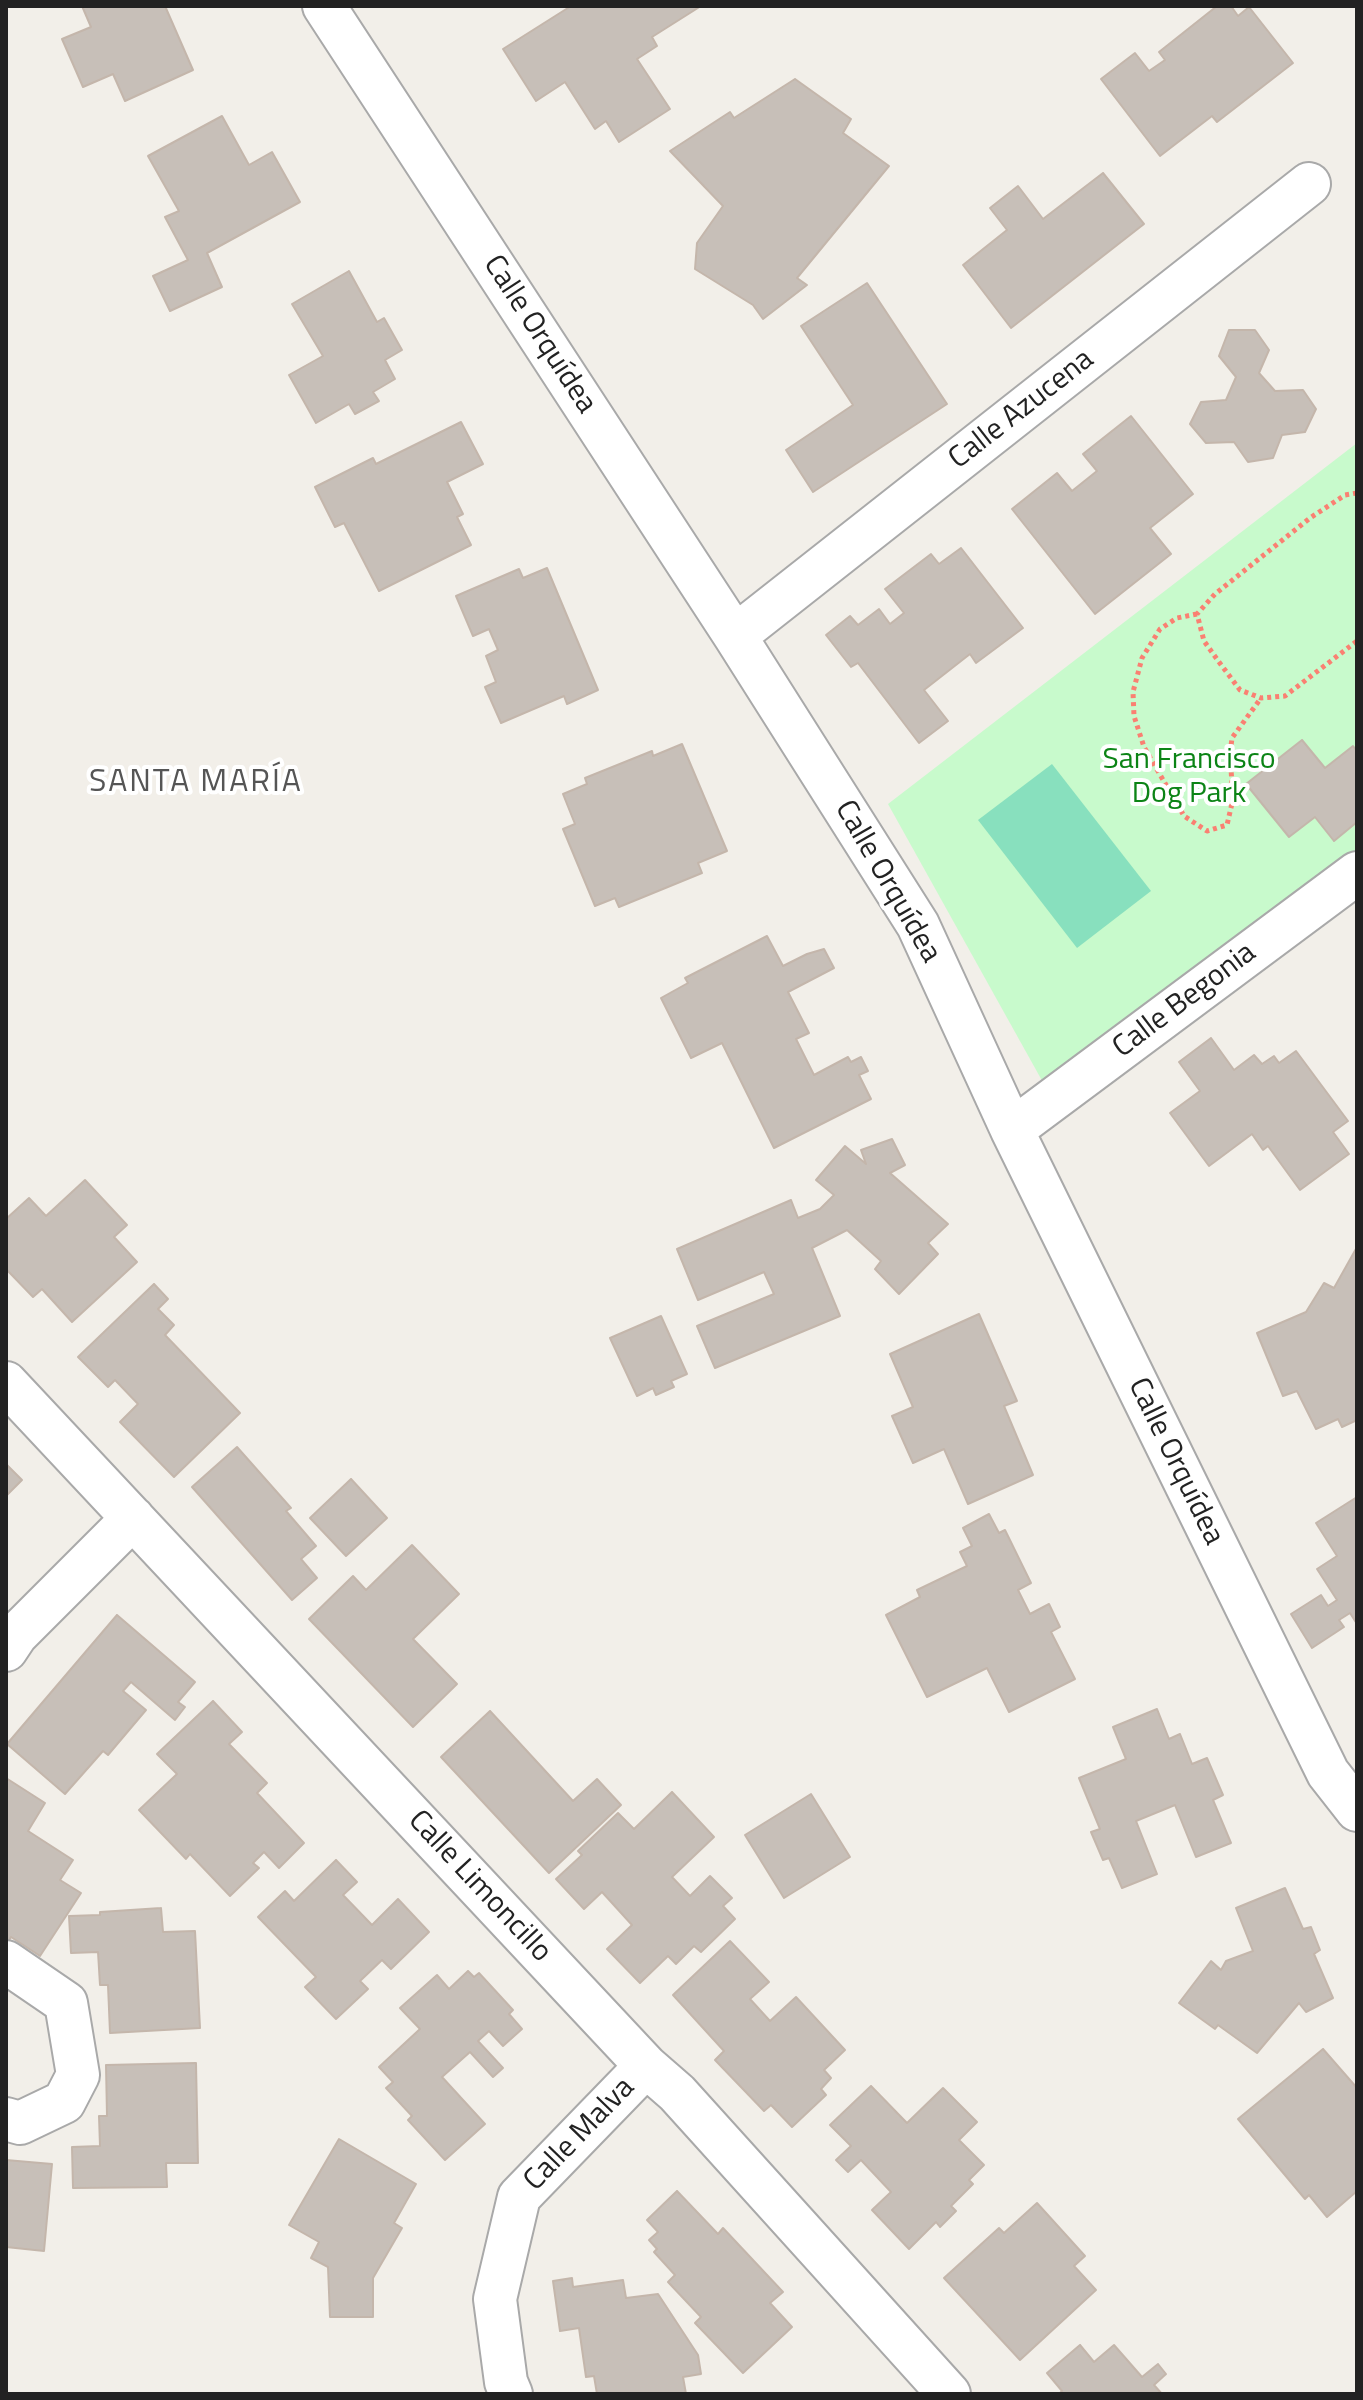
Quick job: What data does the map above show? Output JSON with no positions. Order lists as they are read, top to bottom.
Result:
{
  "streets": {
    "street": [
      "Calle Orquídea",
      "Calle Azucena",
      "Calle Begonia",
      "Calle Limoncillo",
      "Calle Malva"
    ]
  },
  "crossings": [
    ["Calle Orquídea", "Calle Azucena"],
    ["Calle Orquídea", "Calle Begonia"],
    ["Calle Limoncillo", "Calle Malva"]
  ],
  "districts": ["SANTA MARÍA"],
  "parks": ["San Francisco Dog Park"]
}
